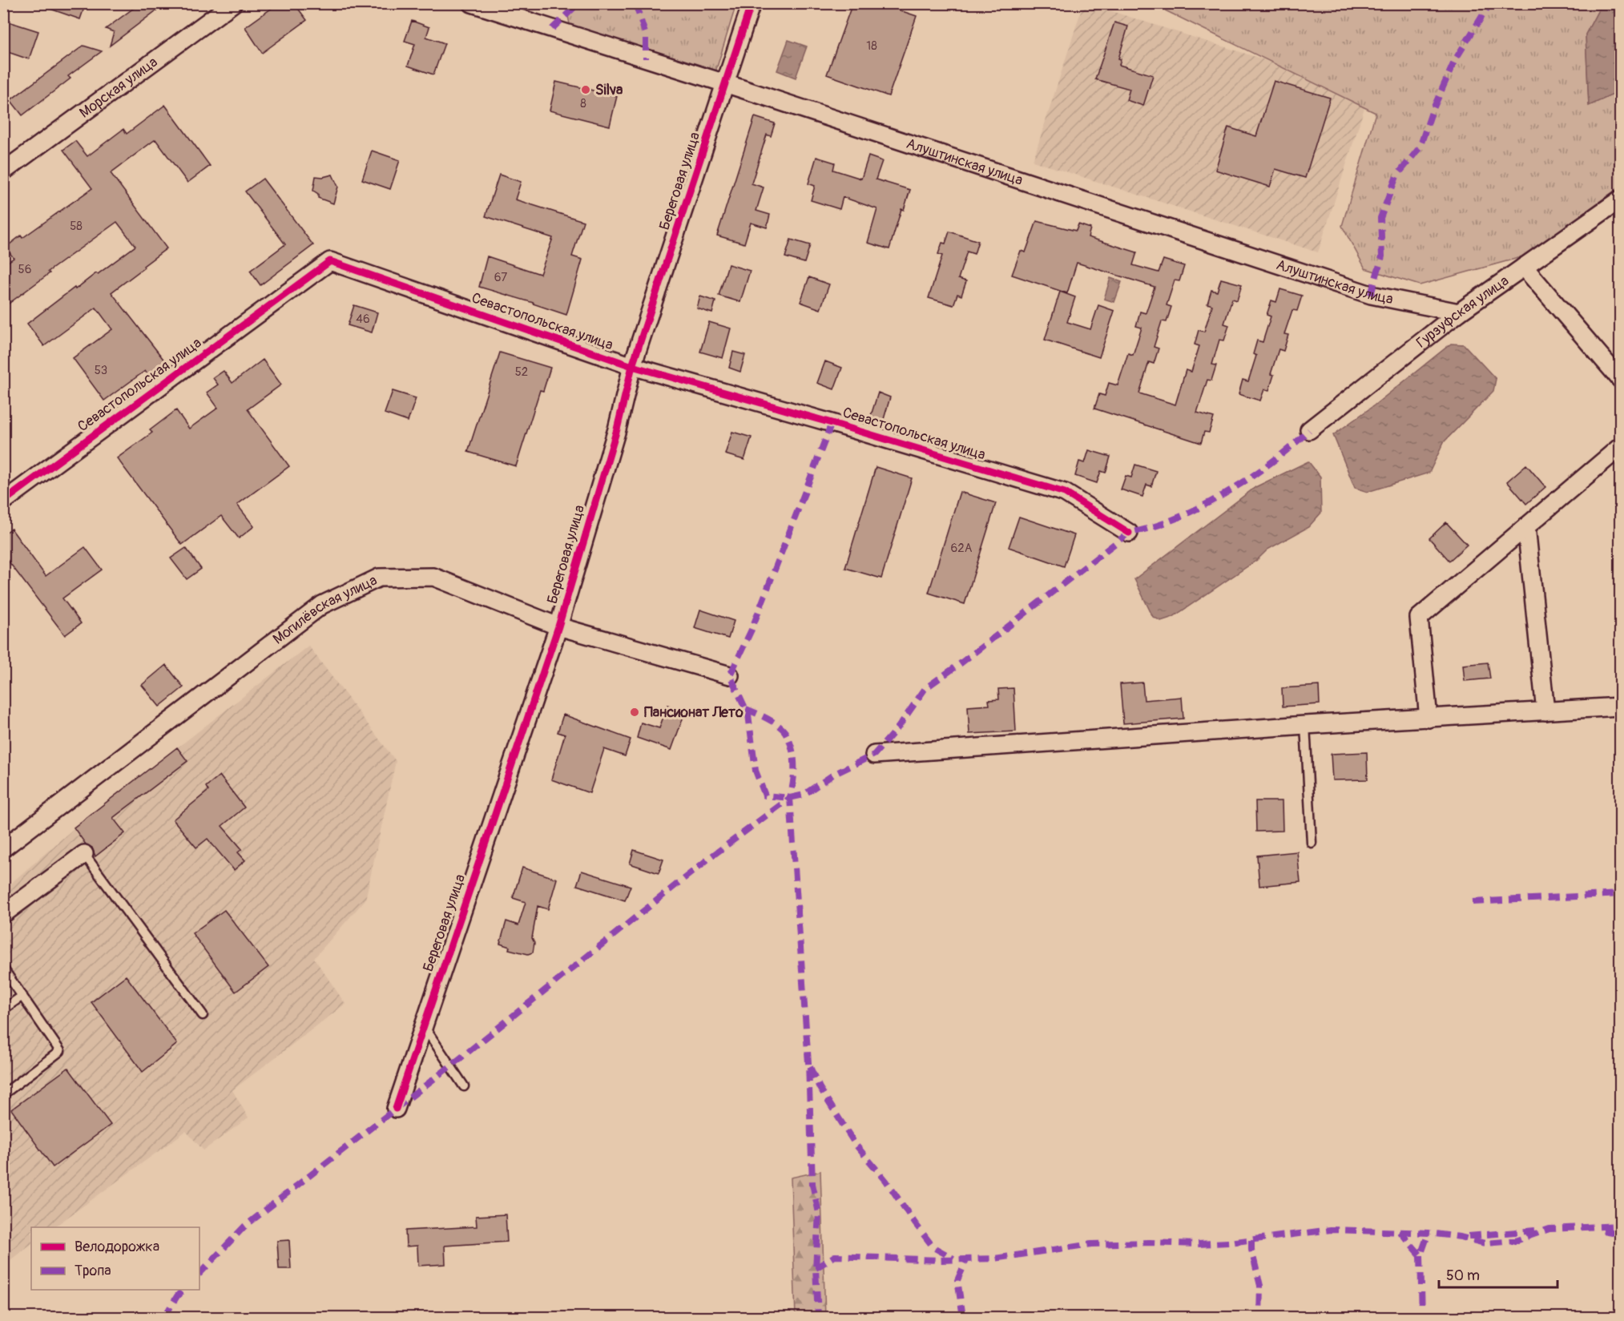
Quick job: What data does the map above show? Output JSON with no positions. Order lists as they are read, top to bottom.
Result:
{
  "streets": {
    "street": [
      "Морская улица",
      "Алуштинская улица",
      "Береговая улица",
      "Гурзуфская улица",
      "Севастопольская улица",
      "Могилёвская улица"
    ]
  },
  "crossings": [
    ["Алуштинская улица", "Береговая улица"],
    ["Алуштинская улица", "Гурзуфская улица"],
    ["Береговая улица", "Севастопольская улица"],
    ["Береговая улица", "Могилёвская улица"]
  ],
  "places": ["Silva", "Пансионат Лето"],
  "house_numbers": [
    "18",
    "8",
    "58",
    "56",
    "67",
    "46",
    "53",
    "52",
    "62А"
  ],
  "legend": ["Велодорожка", "Тропа"],
  "scale_bar": "50 m"
}
